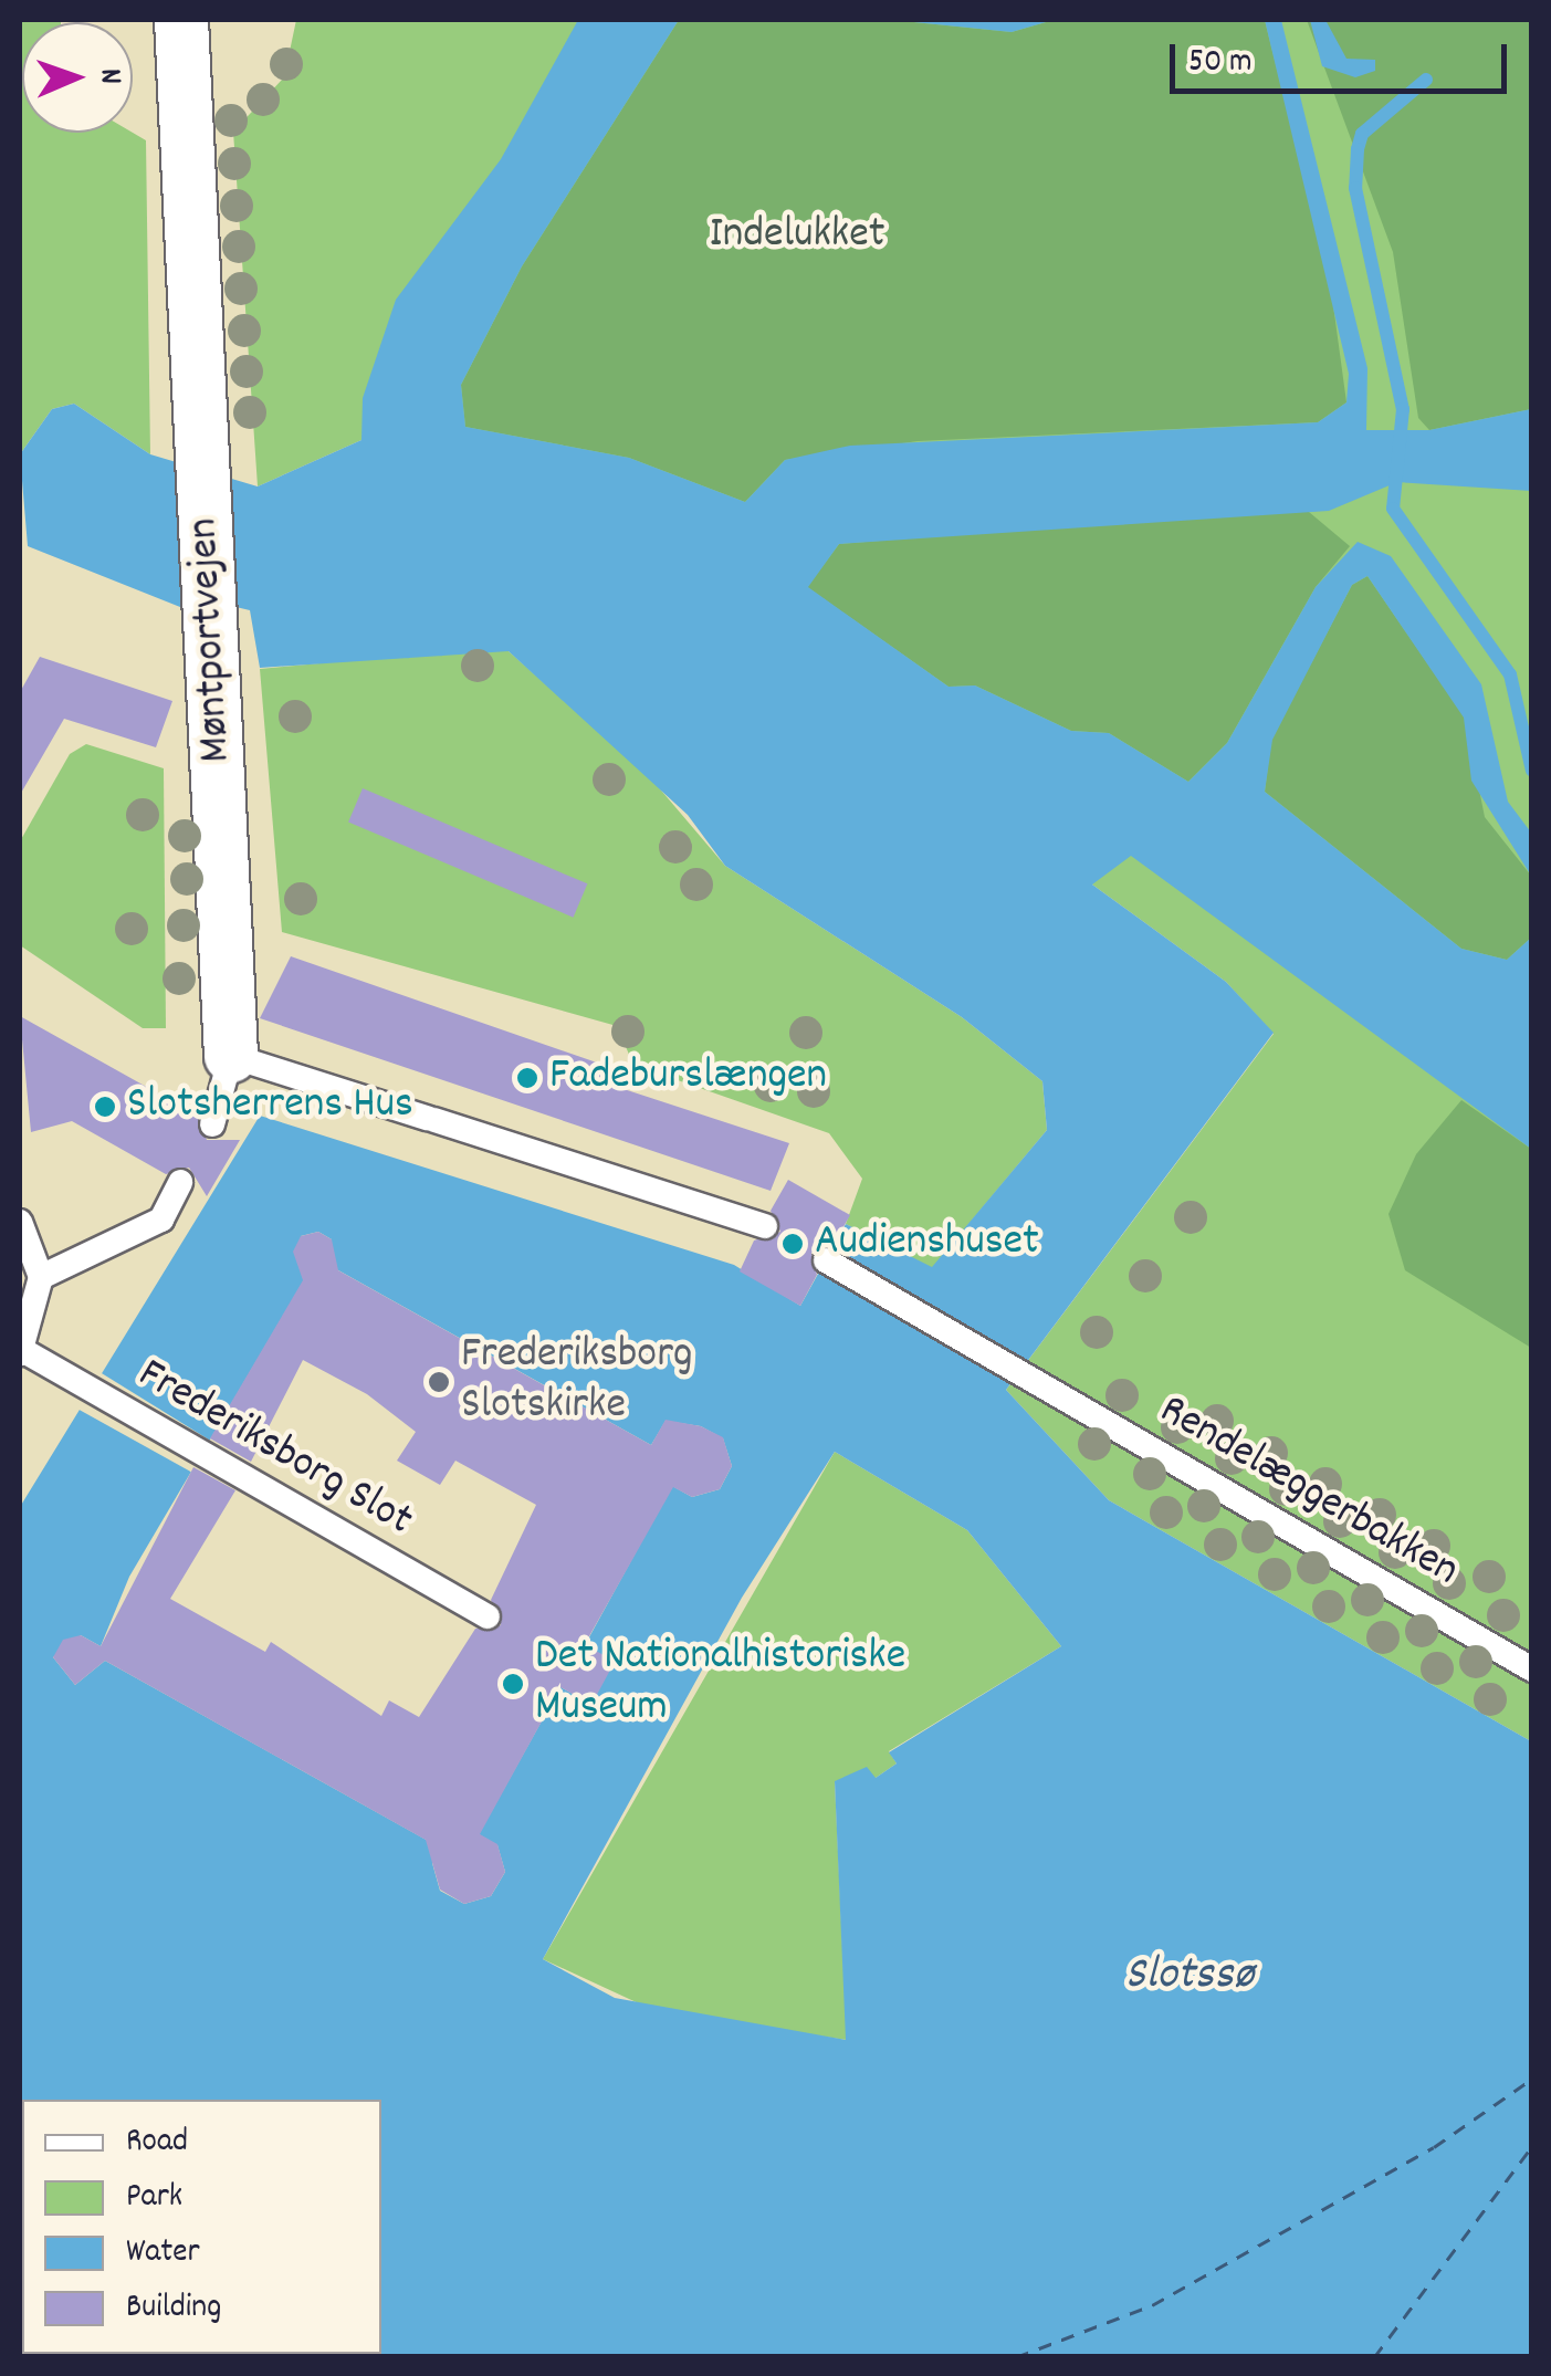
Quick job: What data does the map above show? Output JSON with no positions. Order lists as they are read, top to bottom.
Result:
{
  "streets": {
    "street": ["Møntportvejen"],
    "lane": ["Frederiksborg Slot", "Rendelæggerbakken"]
  },
  "water": ["Slotssø"],
  "parks": ["Indelukket"],
  "places": [
    "Fadeburslængen",
    "Slotsherrens Hus",
    "Audienshuset",
    "Frederiksborg Slotskirke",
    "Det Nationalhistoriske Museum"
  ],
  "legend": [
    "Road",
    "Park",
    "Water",
    "Building"
  ],
  "scale_bar": "50 m",
  "north": "right"
}
